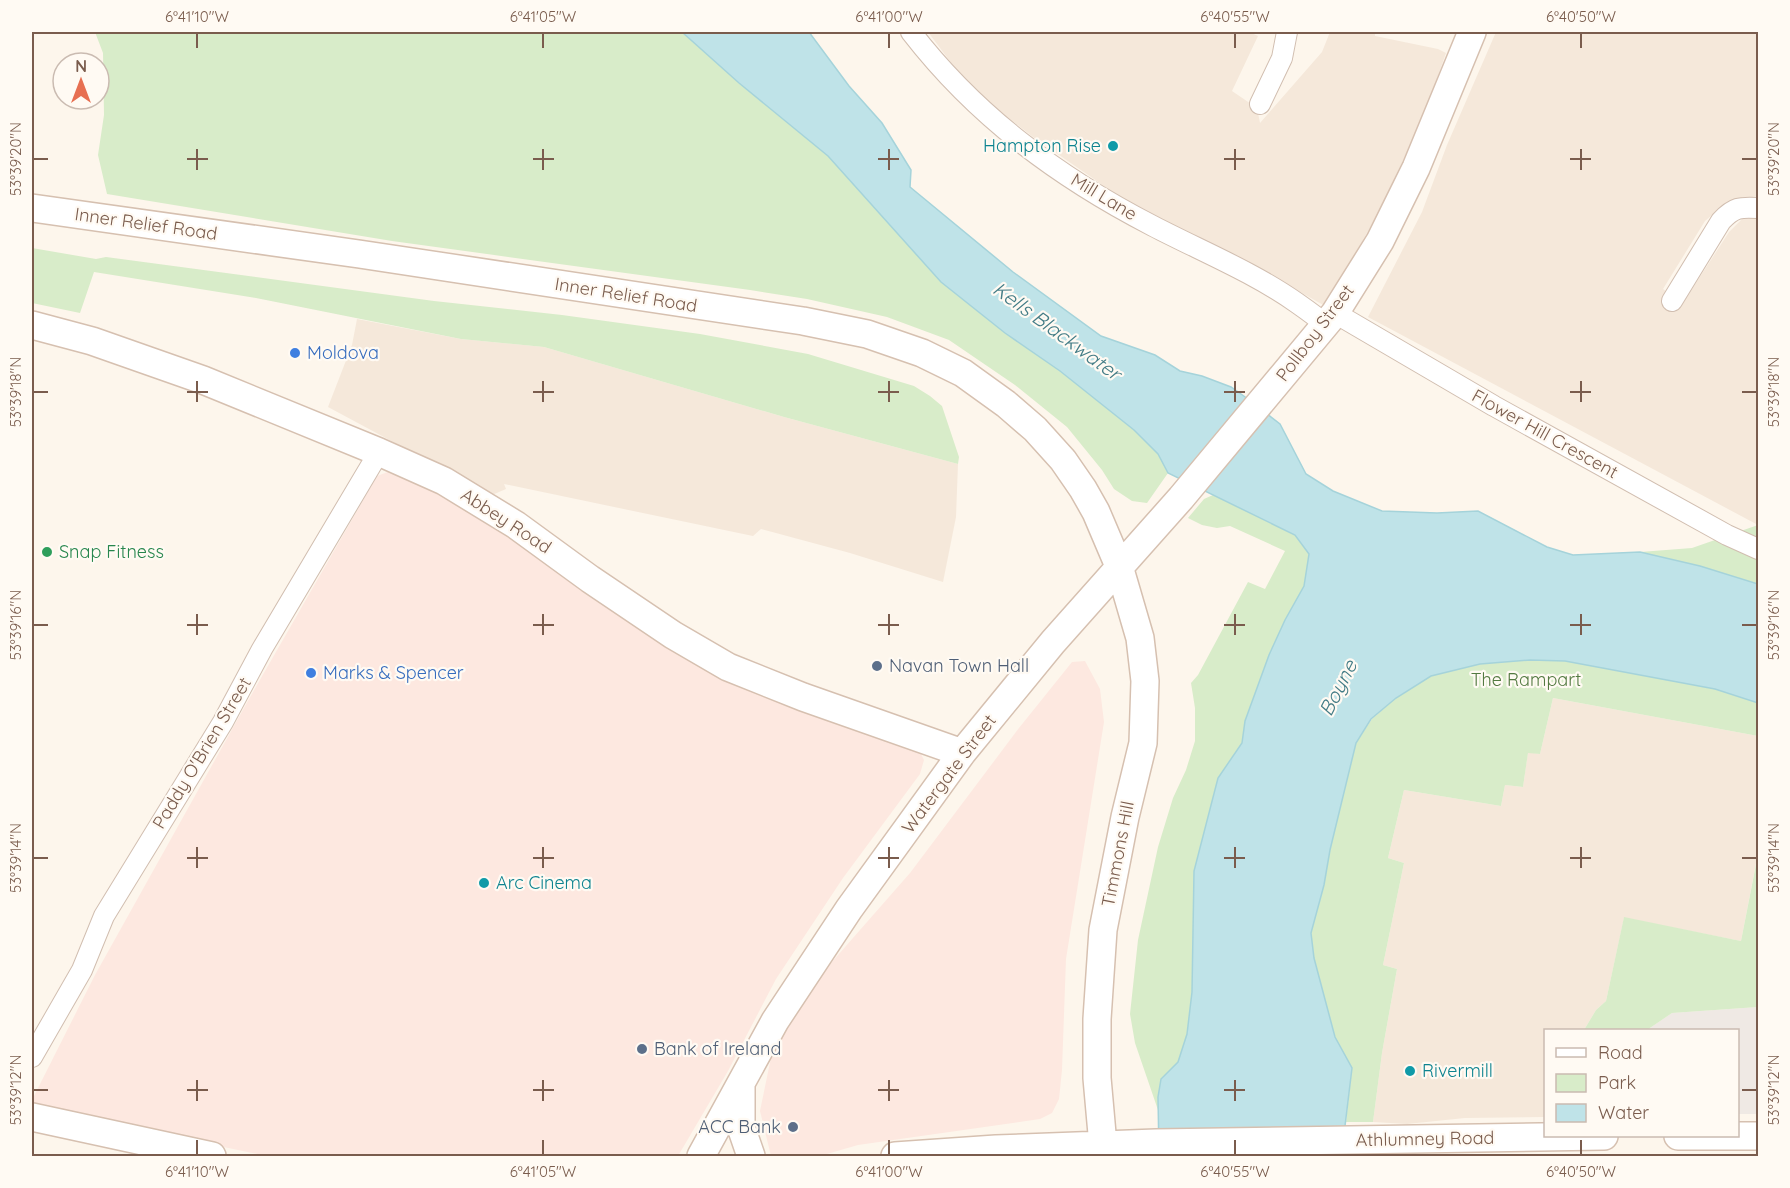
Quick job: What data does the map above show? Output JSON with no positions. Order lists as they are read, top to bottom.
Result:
{
  "streets": {
    "main road": [
      "Inner Relief Road",
      "Pollboy Street",
      "Abbey Road",
      "Watergate Street",
      "Timmons Hill",
      "Athlumney Road"
    ],
    "street": ["Mill Lane", "Flower Hill Crescent", "Paddy O'Brien Street"]
  },
  "crossings": [
    ["Mill Lane", "Pollboy Street"],
    ["Mill Lane", "Flower Hill Crescent"],
    ["Inner Relief Road", "Pollboy Street"],
    ["Inner Relief Road", "Watergate Street"],
    ["Inner Relief Road", "Timmons Hill"],
    ["Pollboy Street", "Flower Hill Crescent"],
    ["Pollboy Street", "Watergate Street"],
    ["Pollboy Street", "Timmons Hill"],
    ["Abbey Road", "Paddy O'Brien Street"],
    ["Abbey Road", "Watergate Street"],
    ["Watergate Street", "Timmons Hill"],
    ["Timmons Hill", "Athlumney Road"]
  ],
  "water": ["Kells Blackwater", "Boyne"],
  "parks": ["The Rampart"],
  "places": [
    "Hampton Rise",
    "Moldova",
    "Snap Fitness",
    "Navan Town Hall",
    "Marks & Spencer",
    "Arc Cinema",
    "Bank of Ireland",
    "Rivermill",
    "ACC Bank"
  ],
  "legend": ["Road", "Park", "Water"],
  "north": "top",
  "coordinates": [
    "6°41'10\"W",
    "6°41'05\"W",
    "6°41'00\"W",
    "6°40'55\"W",
    "6°40'50\"W",
    "53°39'20\"N",
    "53°39'18\"N",
    "53°39'16\"N",
    "53°39'14\"N",
    "53°39'12\"N"
  ]
}
